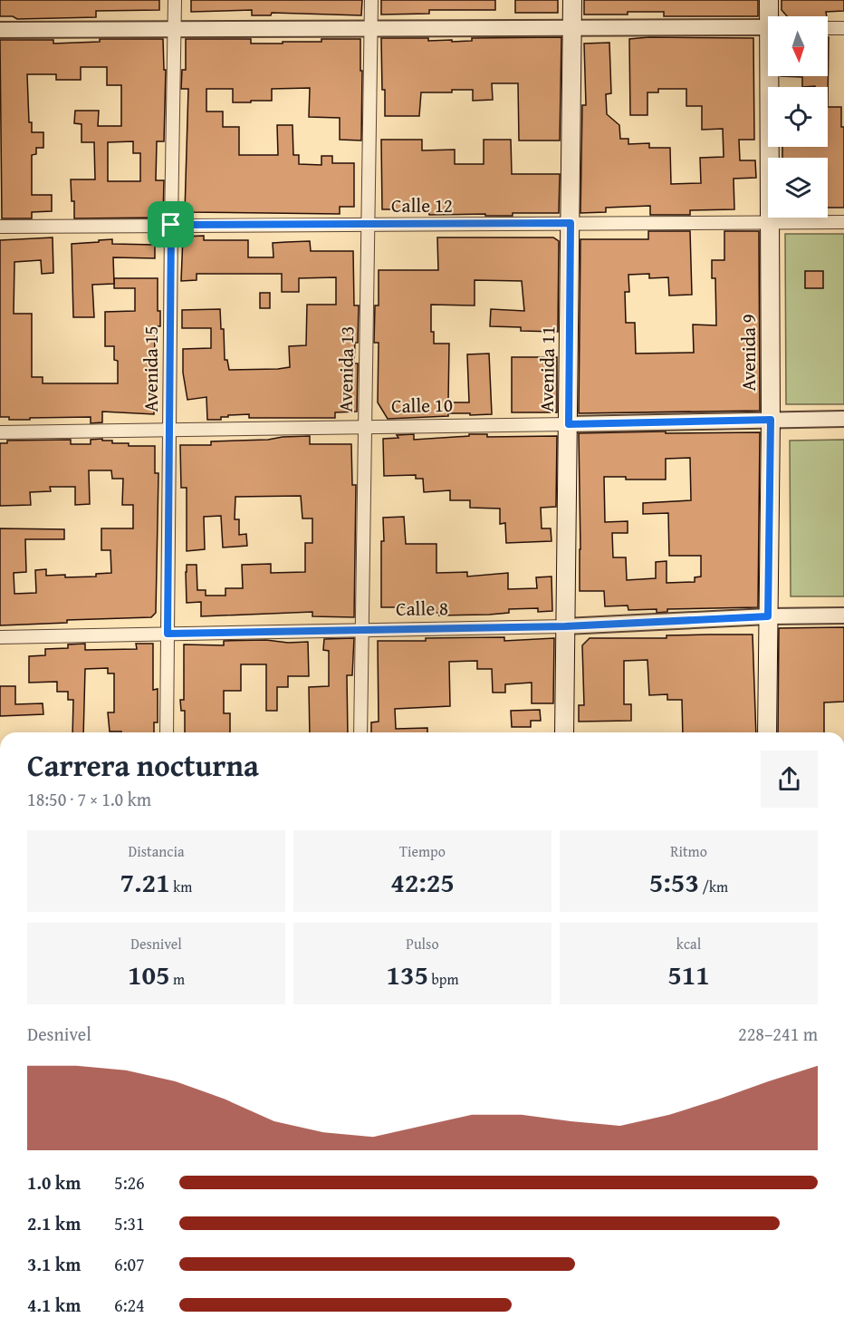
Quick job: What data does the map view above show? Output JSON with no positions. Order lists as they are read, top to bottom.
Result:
{
  "streets": {
    "main road": ["Avenida 9", "Avenida 11"],
    "street": [
      "Calle 12",
      "Avenida 15",
      "Avenida 13",
      "Calle 10",
      "Calle 8"
    ]
  },
  "crossings": [
    ["Calle 12", "Avenida 9"],
    ["Calle 12", "Avenida 15"],
    ["Calle 12", "Avenida 13"],
    ["Calle 12", "Avenida 11"],
    ["Avenida 9", "Calle 10"],
    ["Avenida 9", "Calle 8"],
    ["Avenida 15", "Calle 10"],
    ["Avenida 15", "Calle 8"],
    ["Avenida 13", "Calle 10"],
    ["Avenida 13", "Calle 8"],
    ["Avenida 11", "Calle 10"],
    ["Avenida 11", "Calle 8"]
  ],
  "north": "bottom",
  "page": {
    "heading": ["Carrera nocturna", "18:50 · 7 × 1.0 km"],
    "stats": [
      ["Distancia", "7.21 km"],
      ["Tiempo", "42:25"],
      ["Ritmo", "5:53 /km"],
      ["Desnivel", "105 m"],
      ["Pulso", "135 bpm"],
      ["kcal", "511"]
    ],
    "chart": ["Desnivel", "228–241 m"],
    "list": [
      {
        "name": "1.0 km",
        "note": "5:26"
      },
      {
        "name": "2.1 km",
        "note": "5:31"
      },
      {
        "name": "3.1 km",
        "note": "6:07"
      },
      {
        "name": "4.1 km",
        "note": "6:24"
      }
    ]
  }
}
